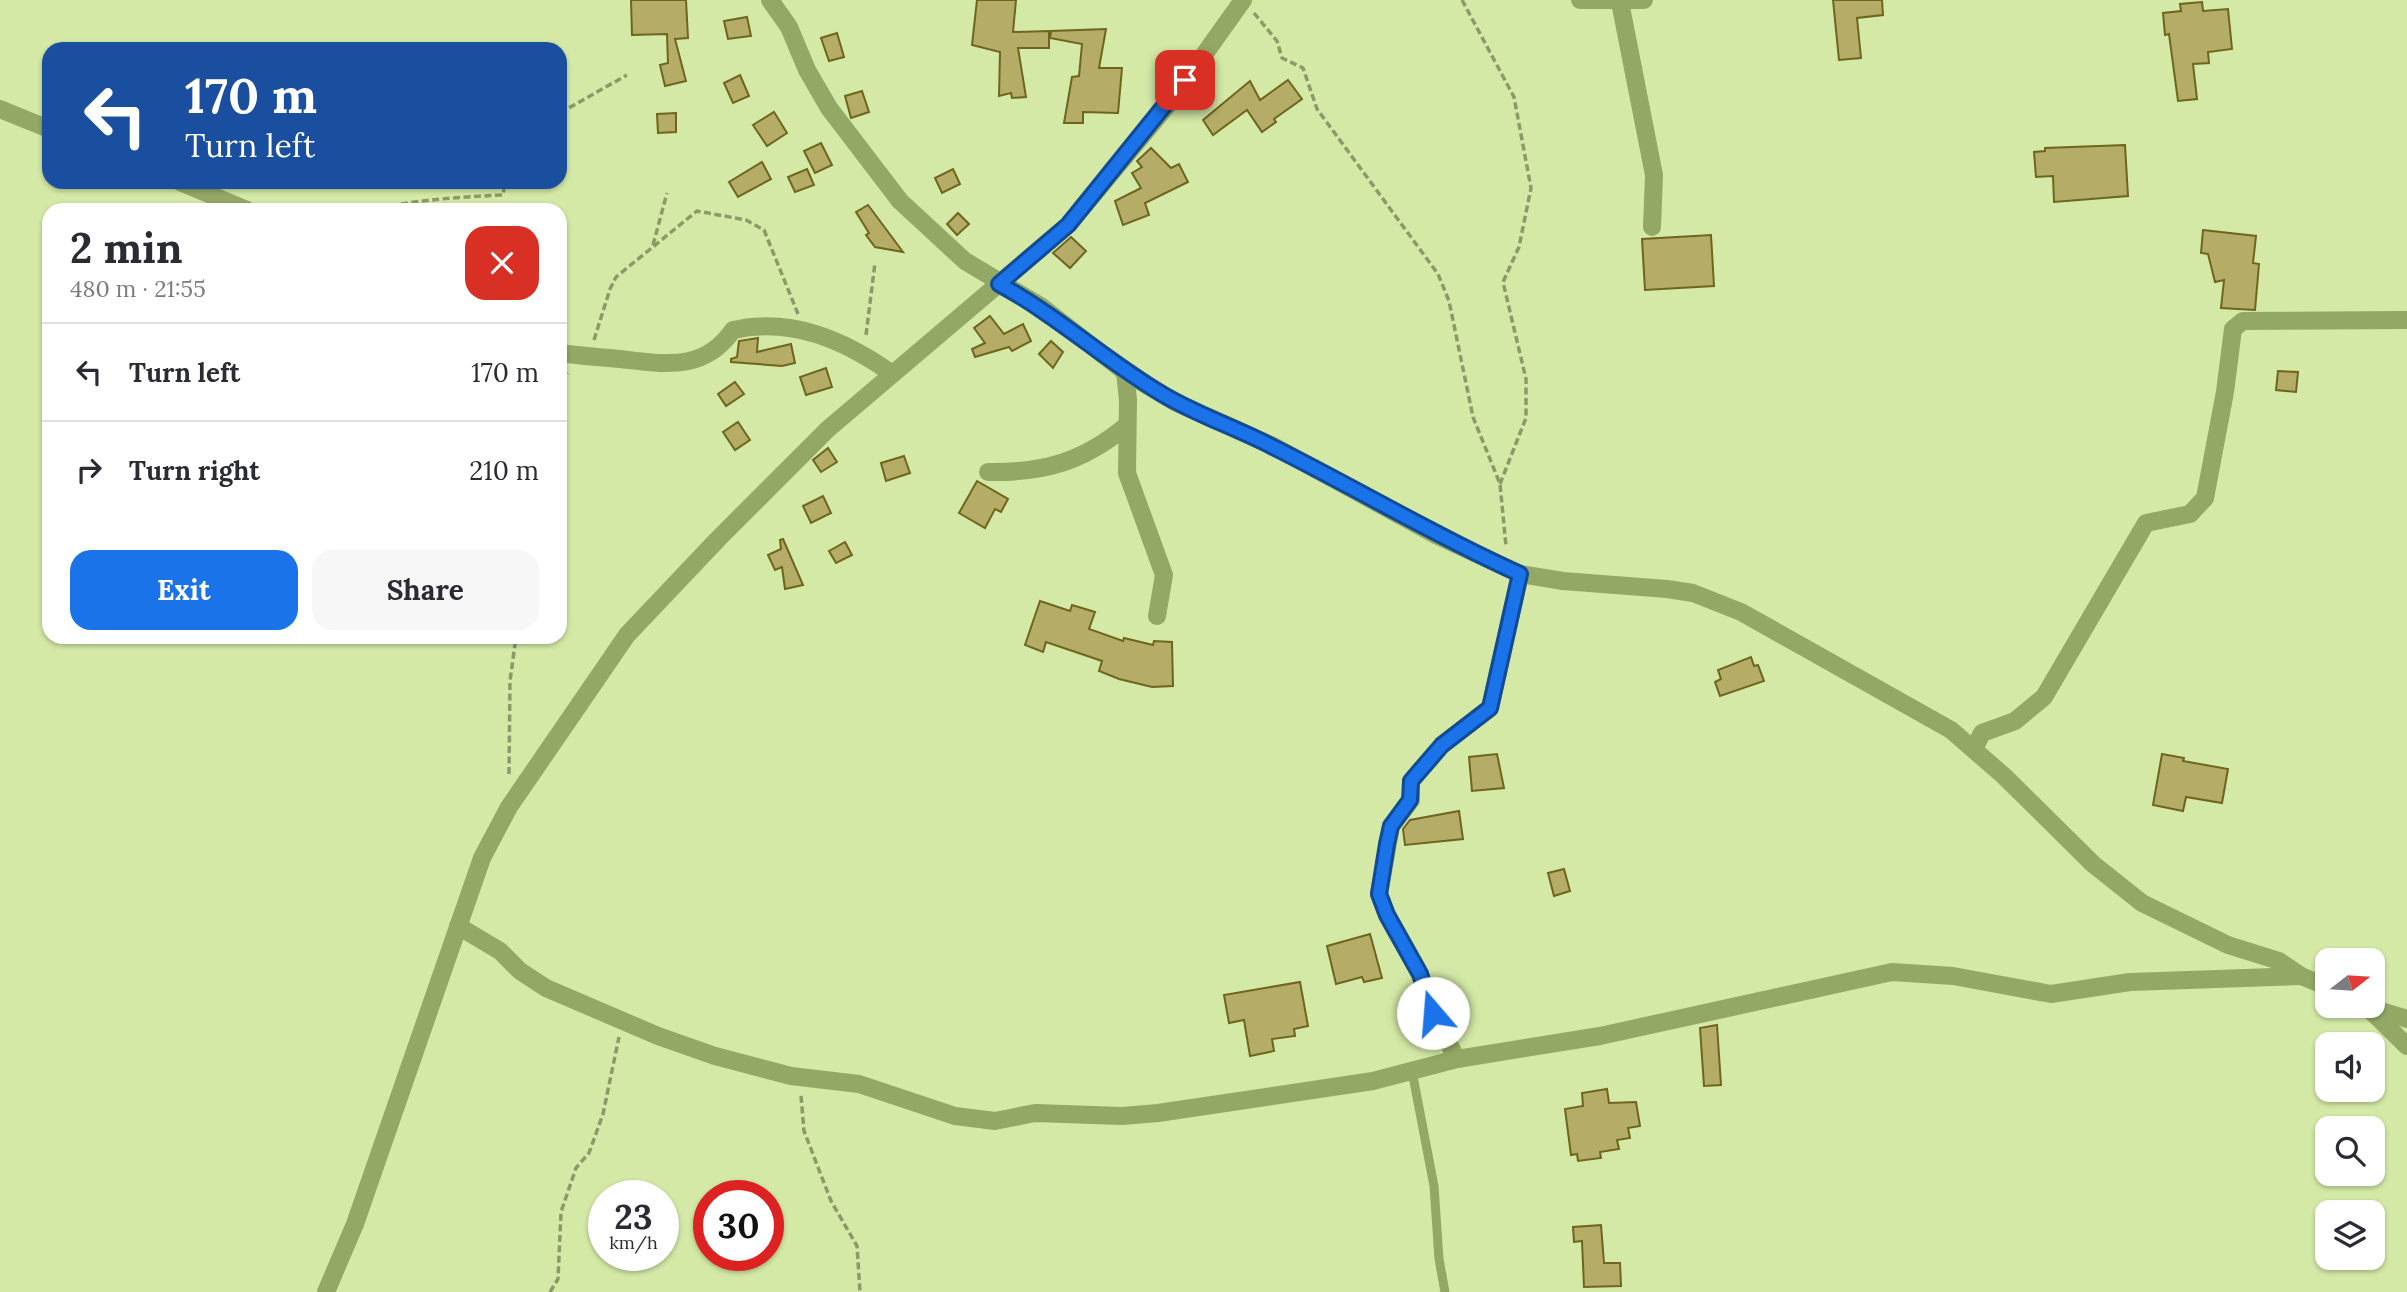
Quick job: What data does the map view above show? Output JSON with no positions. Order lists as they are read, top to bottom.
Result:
{
  "north": "right",
  "page": {
    "turn": ["170 m", "Turn left"],
    "heading": ["2 min", "480 m · 21:55"],
    "list": [
      {
        "name": "Turn left",
        "value": "170 m"
      },
      {
        "name": "Turn right",
        "value": "210 m"
      }
    ],
    "buttons": ["Exit", "Share"],
    "speed": "23 km/h",
    "limit": "30"
  }
}
